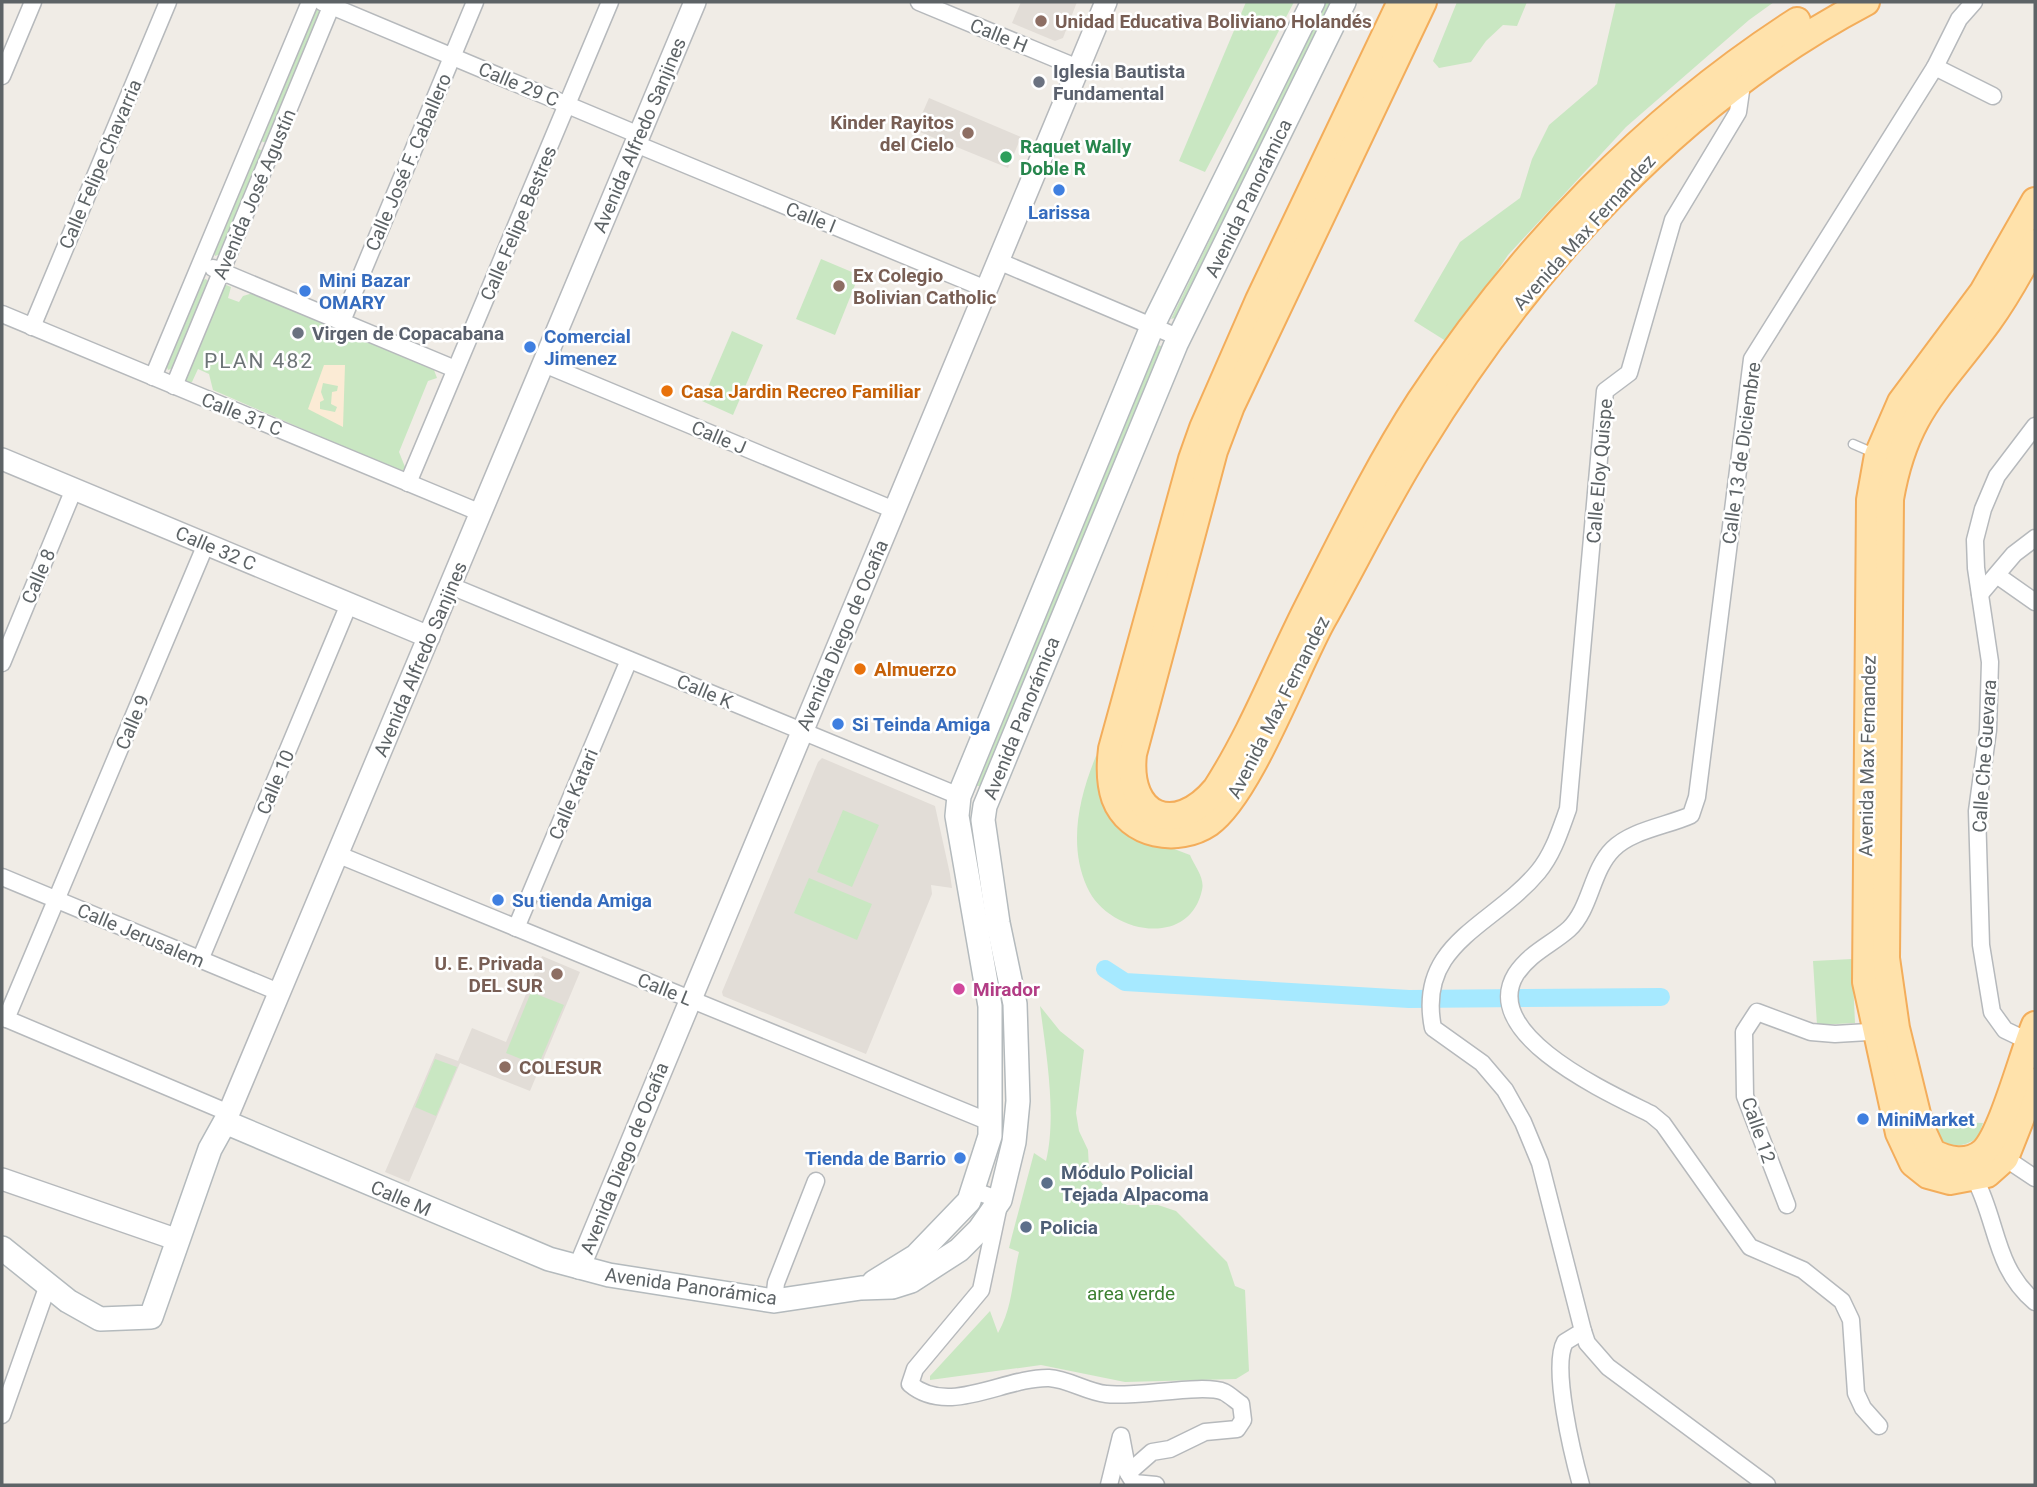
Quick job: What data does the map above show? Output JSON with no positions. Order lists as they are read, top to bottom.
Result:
{
  "streets": {
    "main road": [
      "Avenida Alfredo Sanjines",
      "Avenida Panorámica",
      "Avenida Max Fernandez",
      "Calle M"
    ],
    "street": [
      "Calle H",
      "Calle 29 C",
      "Calle José F. Caballero",
      "Calle Felipe Chavarria",
      "Avenida José Agustín",
      "Calle I",
      "Calle Felipe Bestres",
      "Calle 31 C",
      "Calle J",
      "Calle 13 de Diciembre",
      "Calle Eloy Quispe",
      "Calle 32 C",
      "Calle 8",
      "Avenida Diego de Ocaña",
      "Calle K",
      "Calle 9",
      "Calle Che Guevara",
      "Calle 10",
      "Calle Katari",
      "Calle Jerusalem",
      "Calle L",
      "Calle 12"
    ]
  },
  "crossings": [
    ["Calle H", "Avenida Diego de Ocaña"],
    ["Calle 29 C", "Avenida Alfredo Sanjines"],
    ["Calle 29 C", "Calle José F. Caballero"],
    ["Calle 29 C", "Avenida José Agustín"],
    ["Calle 29 C", "Calle I"],
    ["Calle 29 C", "Calle Felipe Bestres"],
    ["Avenida Alfredo Sanjines", "Calle I"],
    ["Avenida Alfredo Sanjines", "Calle 31 C"],
    ["Avenida Alfredo Sanjines", "Calle J"],
    ["Avenida Alfredo Sanjines", "Calle 32 C"],
    ["Avenida Alfredo Sanjines", "Calle K"],
    ["Avenida Alfredo Sanjines", "Calle Jerusalem"],
    ["Avenida Alfredo Sanjines", "Calle L"],
    ["Avenida Alfredo Sanjines", "Calle M"],
    ["Calle Felipe Chavarria", "Calle 31 C"],
    ["Avenida José Agustín", "Calle 31 C"],
    ["Avenida Panorámica", "Avenida Diego de Ocaña"],
    ["Avenida Panorámica", "Calle K"],
    ["Avenida Panorámica", "Calle L"],
    ["Avenida Panorámica", "Calle M"],
    ["Calle I", "Avenida Diego de Ocaña"],
    ["Calle Felipe Bestres", "Calle 31 C"],
    ["Avenida Max Fernandez", "Calle Eloy Quispe"],
    ["Avenida Max Fernandez", "Calle 12"],
    ["Calle J", "Avenida Diego de Ocaña"],
    ["Calle 32 C", "Calle 8"],
    ["Calle 32 C", "Calle 9"],
    ["Calle 32 C", "Calle 10"],
    ["Avenida Diego de Ocaña", "Calle K"],
    ["Avenida Diego de Ocaña", "Calle L"],
    ["Avenida Diego de Ocaña", "Calle M"],
    ["Calle K", "Calle Katari"],
    ["Calle 9", "Calle Jerusalem"],
    ["Calle 10", "Calle Jerusalem"],
    ["Calle Katari", "Calle L"]
  ],
  "districts": ["PLAN 482"],
  "parks": ["area verde"],
  "places": [
    "Unidad Educativa Boliviano Holandés",
    "Iglesia Bautista Fundamental",
    "Kinder Rayitos del Cielo",
    "Raquet Wally Doble R",
    "Larissa",
    "Ex Colegio Bolivian Catholic",
    "Mini Bazar OMARY",
    "Virgen de Copacabana",
    "Comercial Jimenez",
    "Casa Jardin Recreo Familiar",
    "Almuerzo",
    "Si Teinda Amiga",
    "Su tienda Amiga",
    "U. E. Privada DEL SUR",
    "Mirador",
    "COLESUR",
    "MiniMarket",
    "Tienda de Barrio",
    "Módulo Policial Tejada Alpacoma",
    "Policia"
  ]
}
